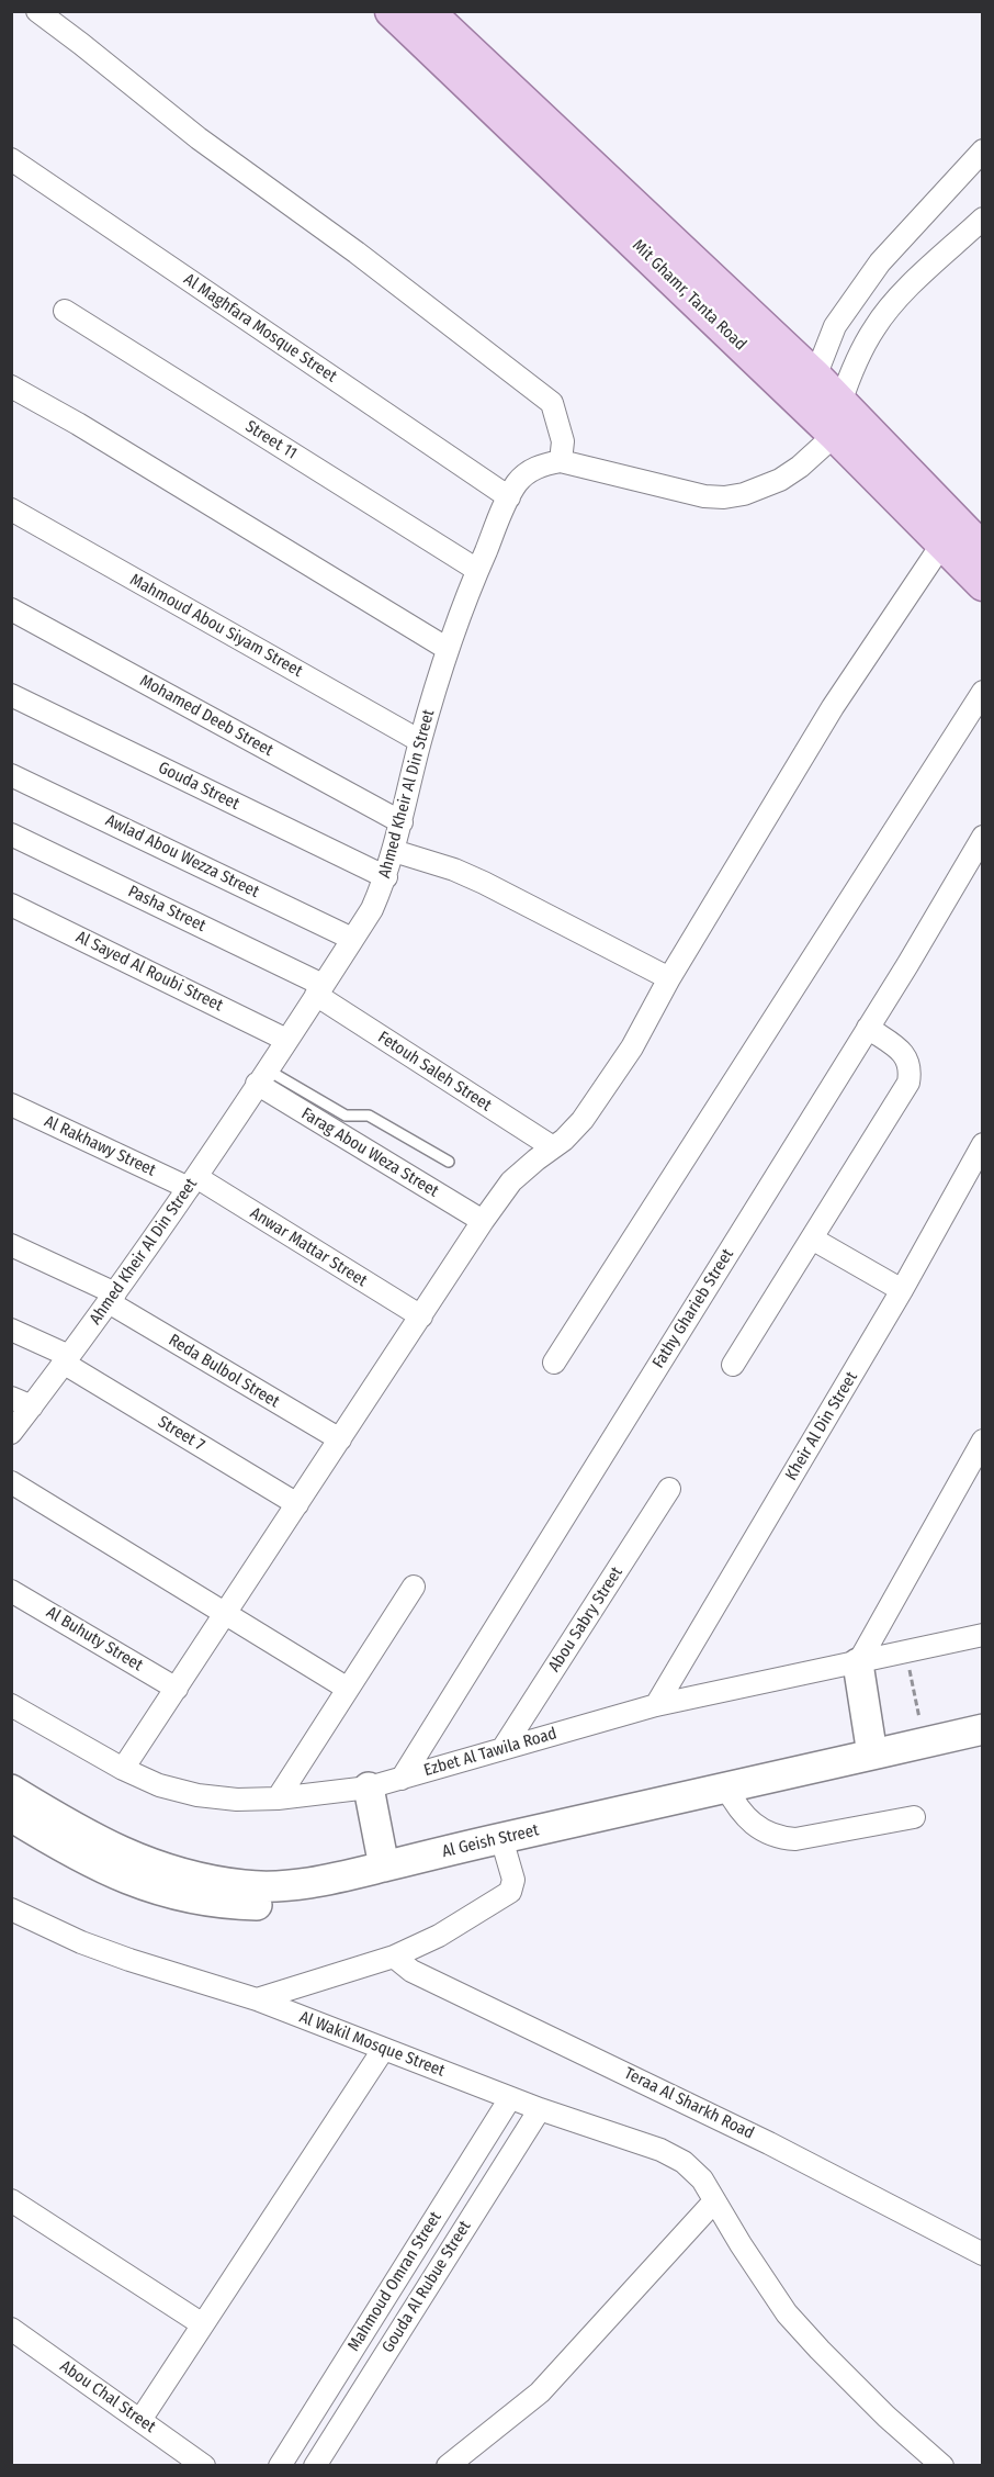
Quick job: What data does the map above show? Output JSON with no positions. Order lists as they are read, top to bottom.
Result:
{
  "streets": {
    "main road": ["Mit Ghamr, Tanta Road", "Al Geish Street"],
    "street": [
      "Al Maghfara Mosque Street",
      "Street 11",
      "Mahmoud Abou Siyam Street",
      "Mohamed Deeb Street",
      "Gouda Street",
      "Ahmed Kheir Al Din Street",
      "Awlad Abou Wezza Street",
      "Pasha Street",
      "Al Sayed Al Roubi Street",
      "Fetouh Saleh Street",
      "Al Rakhawy Street",
      "Farag Abou Weza Street",
      "Anwar Mattar Street",
      "Fathy Gharieb Street",
      "Reda Bulbol Street",
      "Kheir Al Din Street",
      "Street 7",
      "Abou Sabry Street",
      "Al Buhuty Street",
      "Ezbet Al Tawila Road",
      "Al Wakil Mosque Street",
      "Teraa Al Sharkh Road",
      "Mahmoud Omran Street",
      "Gouda Al Rubue Street",
      "Abou Chal Street"
    ]
  },
  "crossings": [
    ["Al Maghfara Mosque Street", "Ahmed Kheir Al Din Street"],
    ["Street 11", "Ahmed Kheir Al Din Street"],
    ["Mahmoud Abou Siyam Street", "Ahmed Kheir Al Din Street"],
    ["Mohamed Deeb Street", "Ahmed Kheir Al Din Street"],
    ["Gouda Street", "Ahmed Kheir Al Din Street"],
    ["Ahmed Kheir Al Din Street", "Awlad Abou Wezza Street"],
    ["Ahmed Kheir Al Din Street", "Pasha Street"],
    ["Ahmed Kheir Al Din Street", "Al Sayed Al Roubi Street"],
    ["Ahmed Kheir Al Din Street", "Fetouh Saleh Street"],
    ["Ahmed Kheir Al Din Street", "Al Rakhawy Street"],
    ["Ahmed Kheir Al Din Street", "Farag Abou Weza Street"],
    ["Ahmed Kheir Al Din Street", "Anwar Mattar Street"],
    ["Ahmed Kheir Al Din Street", "Reda Bulbol Street"],
    ["Ahmed Kheir Al Din Street", "Street 7"],
    ["Pasha Street", "Fetouh Saleh Street"],
    ["Al Rakhawy Street", "Anwar Mattar Street"],
    ["Fathy Gharieb Street", "Ezbet Al Tawila Road"],
    ["Kheir Al Din Street", "Ezbet Al Tawila Road"],
    ["Abou Sabry Street", "Ezbet Al Tawila Road"],
    ["Al Wakil Mosque Street", "Mahmoud Omran Street"],
    ["Al Wakil Mosque Street", "Gouda Al Rubue Street"]
  ]
}
